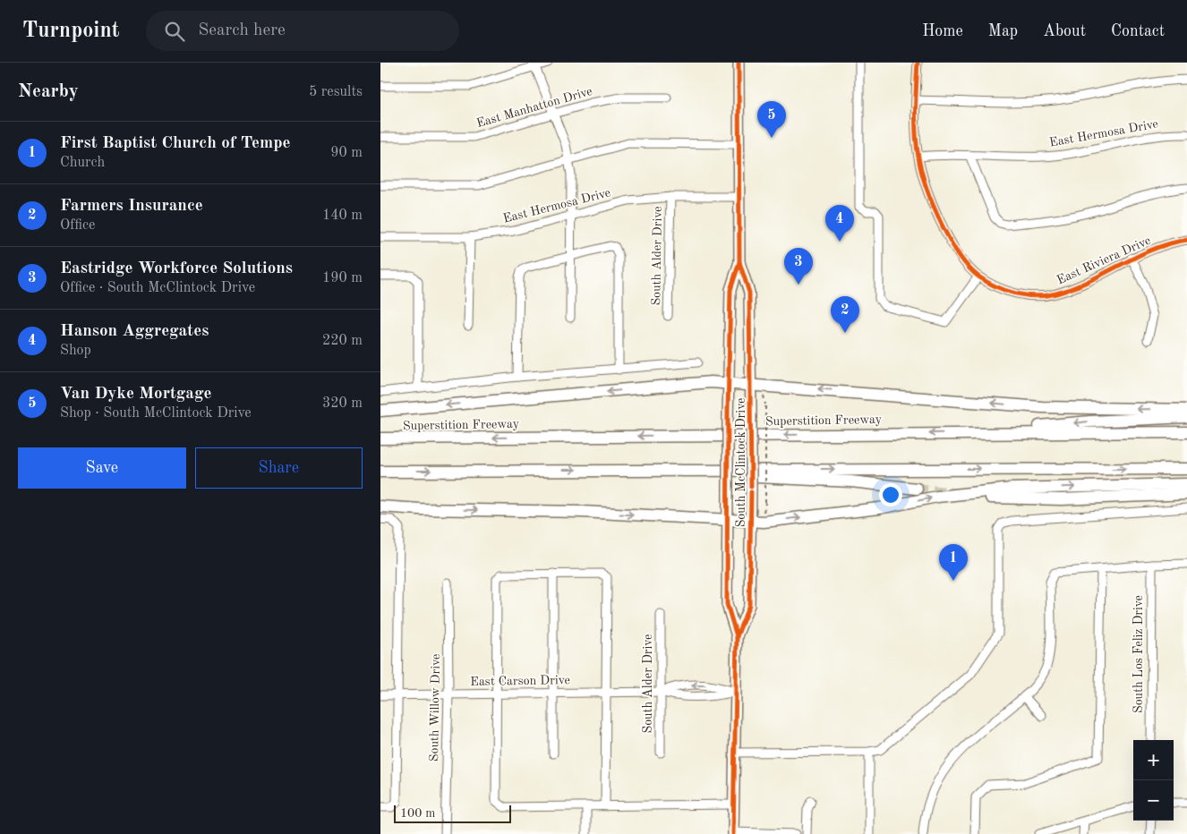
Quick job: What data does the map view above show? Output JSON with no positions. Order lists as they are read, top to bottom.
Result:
{
  "streets": {
    "highway": ["Superstition Freeway"],
    "main road": ["South McClintock Drive"],
    "street": [
      "East Manhatton Drive",
      "East Hermosa Drive",
      "South Alder Drive",
      "East Riviera Drive",
      "South Los Feliz Drive",
      "East Carson Drive",
      "South Willow Drive"
    ]
  },
  "crossings": [
    ["East Hermosa Drive", "South Alder Drive"],
    ["East Hermosa Drive", "East Riviera Drive"],
    ["East Hermosa Drive", "South McClintock Drive"],
    ["South Alder Drive", "East Carson Drive"],
    ["South McClintock Drive", "East Carson Drive"],
    ["East Carson Drive", "South Willow Drive"]
  ],
  "scale_bar": "100 m",
  "page": {
    "header": "Turnpoint",
    "search": "Search here",
    "nav": [
      "Home",
      "Map",
      "About",
      "Contact"
    ],
    "heading": ["Nearby", "5 results"],
    "pins": [
      "5",
      "4",
      "3",
      "2",
      "1"
    ],
    "list": [
      {
        "mark": "1",
        "name": "First Baptist Church of Tempe",
        "note": "Church",
        "value": "90 m"
      },
      {
        "mark": "2",
        "name": "Farmers Insurance",
        "note": "Office",
        "value": "140 m"
      },
      {
        "mark": "3",
        "name": "Eastridge Workforce Solutions",
        "note": "Office · South McClintock Drive",
        "value": "190 m"
      },
      {
        "mark": "4",
        "name": "Hanson Aggregates",
        "note": "Shop",
        "value": "220 m"
      },
      {
        "mark": "5",
        "name": "Van Dyke Mortgage",
        "note": "Shop · South McClintock Drive",
        "value": "320 m"
      }
    ],
    "buttons": ["Save", "Share"],
    "map_buttons": ["+", "−"],
    "scale": "100 m"
  }
}
